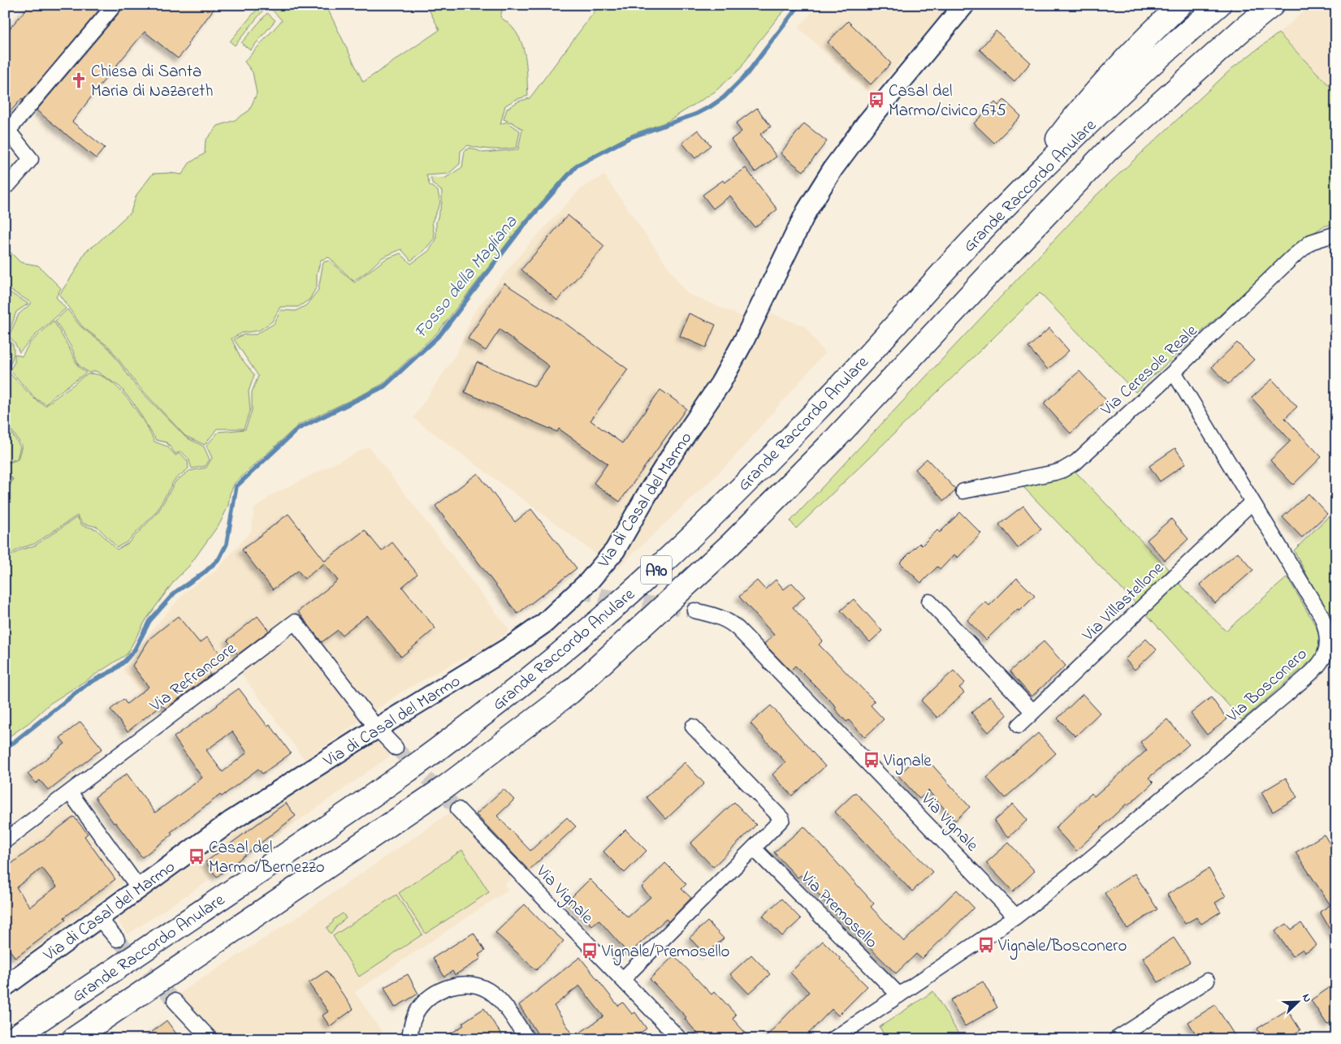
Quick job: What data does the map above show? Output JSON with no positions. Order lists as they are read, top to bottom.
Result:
{
  "streets": {
    "highway": ["Grande Raccordo Anulare", "A90"],
    "main road": ["Via di Casal del Marmo"],
    "street": [
      "Via Ceresole Reale",
      "Via Villastellone",
      "Via Refrancore",
      "Via Bosconero",
      "Via Vignale",
      "Via Premosello"
    ]
  },
  "crossings": [
    ["Via Ceresole Reale", "Via Bosconero"],
    ["Via di Casal del Marmo", "Via Refrancore"],
    ["Via Villastellone", "Via Bosconero"],
    ["Via Bosconero", "Via Vignale"]
  ],
  "water": ["Fosso della Magliana"],
  "places": {
    "church": ["Chiesa di Santa Maria di Nazareth"],
    "bus stop": [
      "Casal del Marmo/civico 675",
      "Vignale",
      "Casal del Marmo/Bernezzo",
      "Vignale/Bosconero",
      "Vignale/Premosello"
    ]
  },
  "north": "top right"
}
